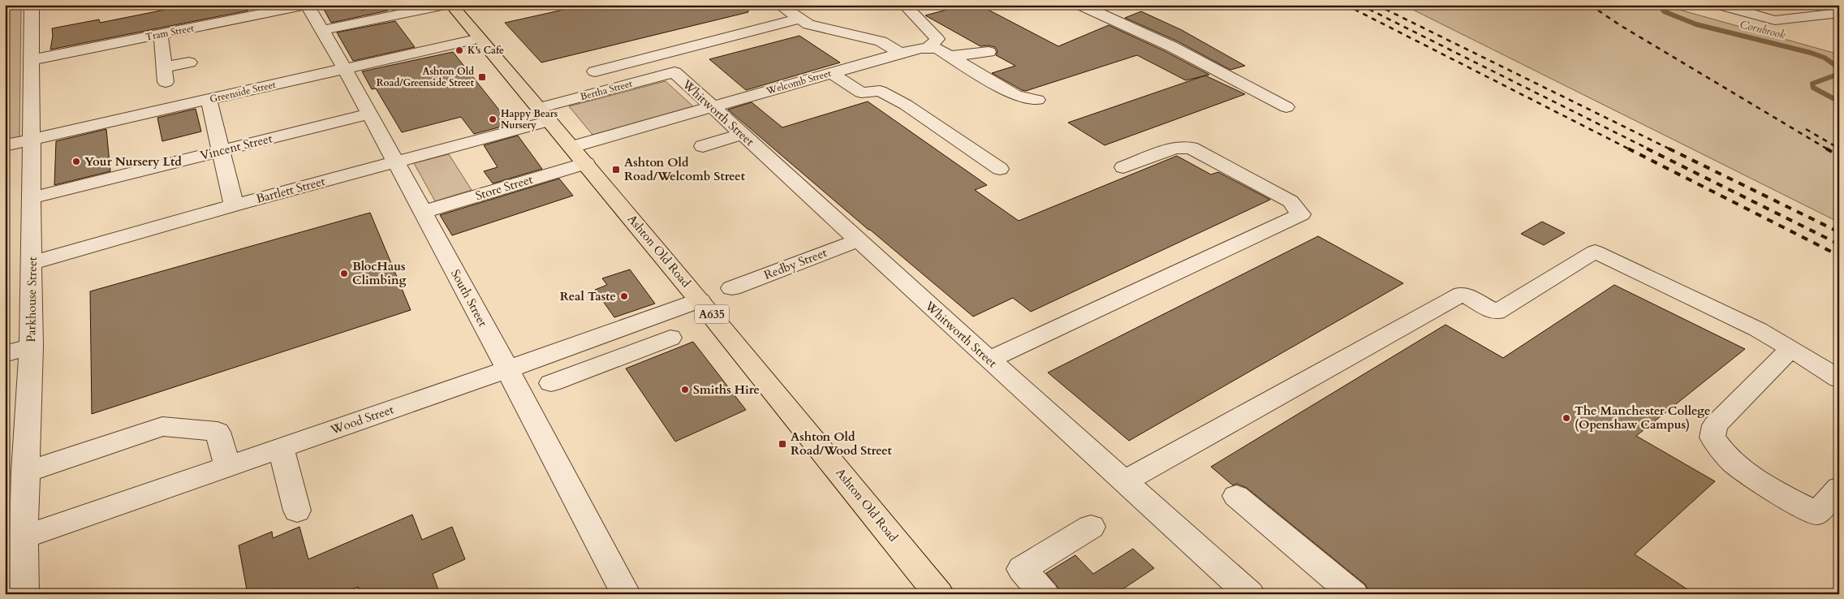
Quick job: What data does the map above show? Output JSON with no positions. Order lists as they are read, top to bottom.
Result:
{
  "streets": {
    "highway": ["Ashton Old Road", "A635"],
    "street": [
      "Tram Street",
      "Welcomb Street",
      "Bertha Street",
      "Greenside Street",
      "Whitworth Street",
      "Vincent Street",
      "Store Street",
      "Bartlett Street",
      "Redby Street",
      "South Street",
      "Parkhouse Street",
      "Wood Street"
    ]
  },
  "crossings": [
    ["Tram Street", "South Street"],
    ["Tram Street", "Parkhouse Street"],
    ["Welcomb Street", "Whitworth Street"],
    ["Welcomb Street", "Store Street"],
    ["Welcomb Street", "Ashton Old Road"],
    ["Bertha Street", "Whitworth Street"],
    ["Bertha Street", "Bartlett Street"],
    ["Bertha Street", "Ashton Old Road"],
    ["Greenside Street", "Ashton Old Road"],
    ["Greenside Street", "South Street"],
    ["Greenside Street", "Parkhouse Street"],
    ["Whitworth Street", "Redby Street"],
    ["Vincent Street", "South Street"],
    ["Vincent Street", "Parkhouse Street"],
    ["Store Street", "Ashton Old Road"],
    ["Store Street", "South Street"],
    ["Bartlett Street", "Ashton Old Road"],
    ["Bartlett Street", "South Street"],
    ["Bartlett Street", "Parkhouse Street"],
    ["Ashton Old Road", "Wood Street"],
    ["South Street", "Wood Street"],
    ["Parkhouse Street", "Wood Street"]
  ],
  "water": ["Cornbrook"],
  "places": {
    "other": [
      "K's Cafe",
      "Happy Bears Nursery",
      "Your Nursery Ltd",
      "BlocHaus Climbing",
      "Real Taste",
      "Smiths Hire",
      "The Manchester College (Openshaw Campus)"
    ],
    "transit": ["Ashton Old Road/Greenside Street", "Ashton Old Road/Welcomb Street", "Ashton Old Road/Wood Street"]
  }
}
